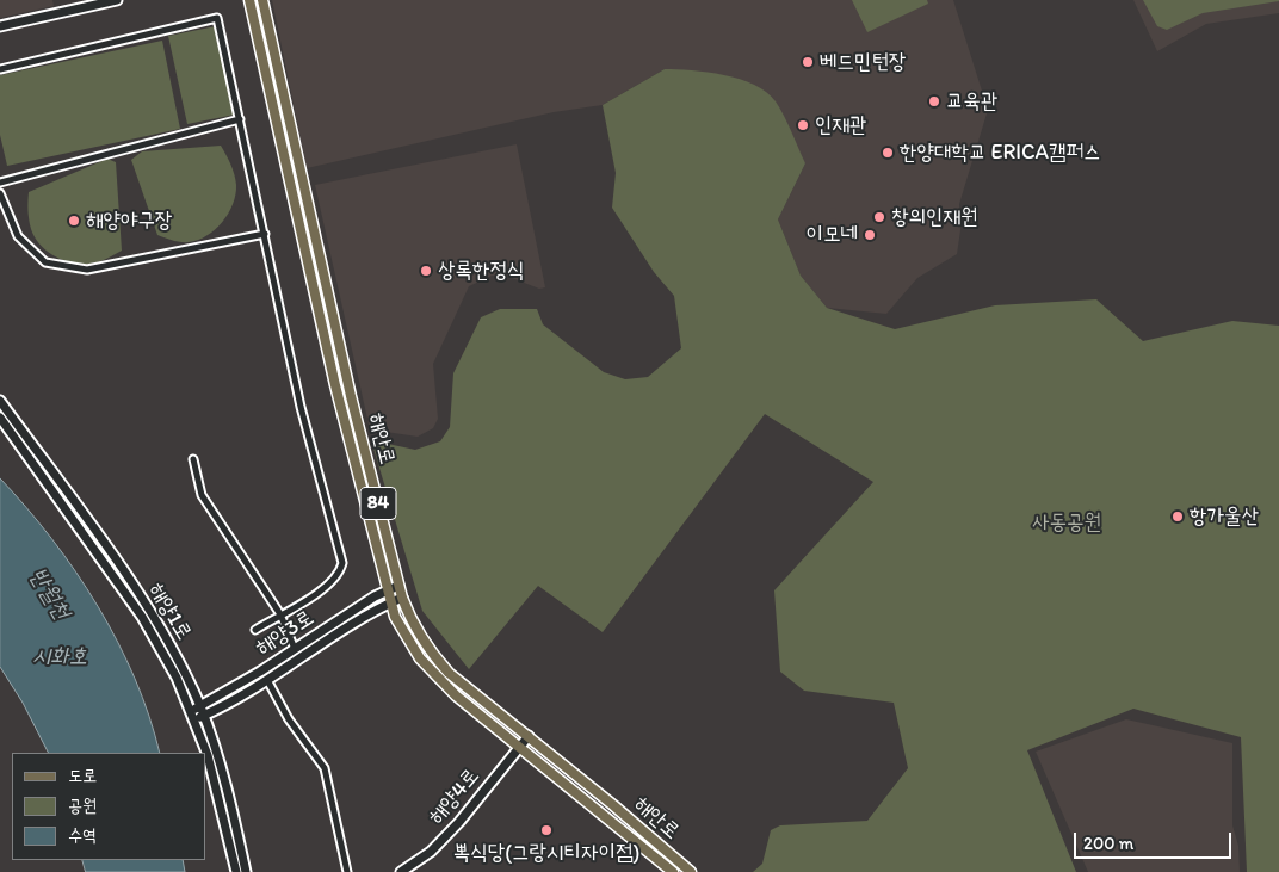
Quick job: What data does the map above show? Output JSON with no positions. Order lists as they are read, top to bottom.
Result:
{
  "streets": {
    "main road": ["해안로", "84"],
    "street": ["해양1로", "해양3로", "해양4로"]
  },
  "crossings": [
    ["해안로", "해양3로"],
    ["해안로", "해양4로"],
    ["해양1로", "해양3로"]
  ],
  "water": ["반월천", "시화호"],
  "parks": ["사동공원"],
  "places": [
    "베드민턴장",
    "교육관",
    "인재관",
    "한양대학교 ERICA캠퍼스",
    "창의인재원",
    "해양야구장",
    "이모네",
    "상록한정식",
    "항가울산",
    "뽁식당(그랑시티자이점)"
  ],
  "legend": ["도로", "공원", "수역"],
  "scale_bar": "200 m"
}
